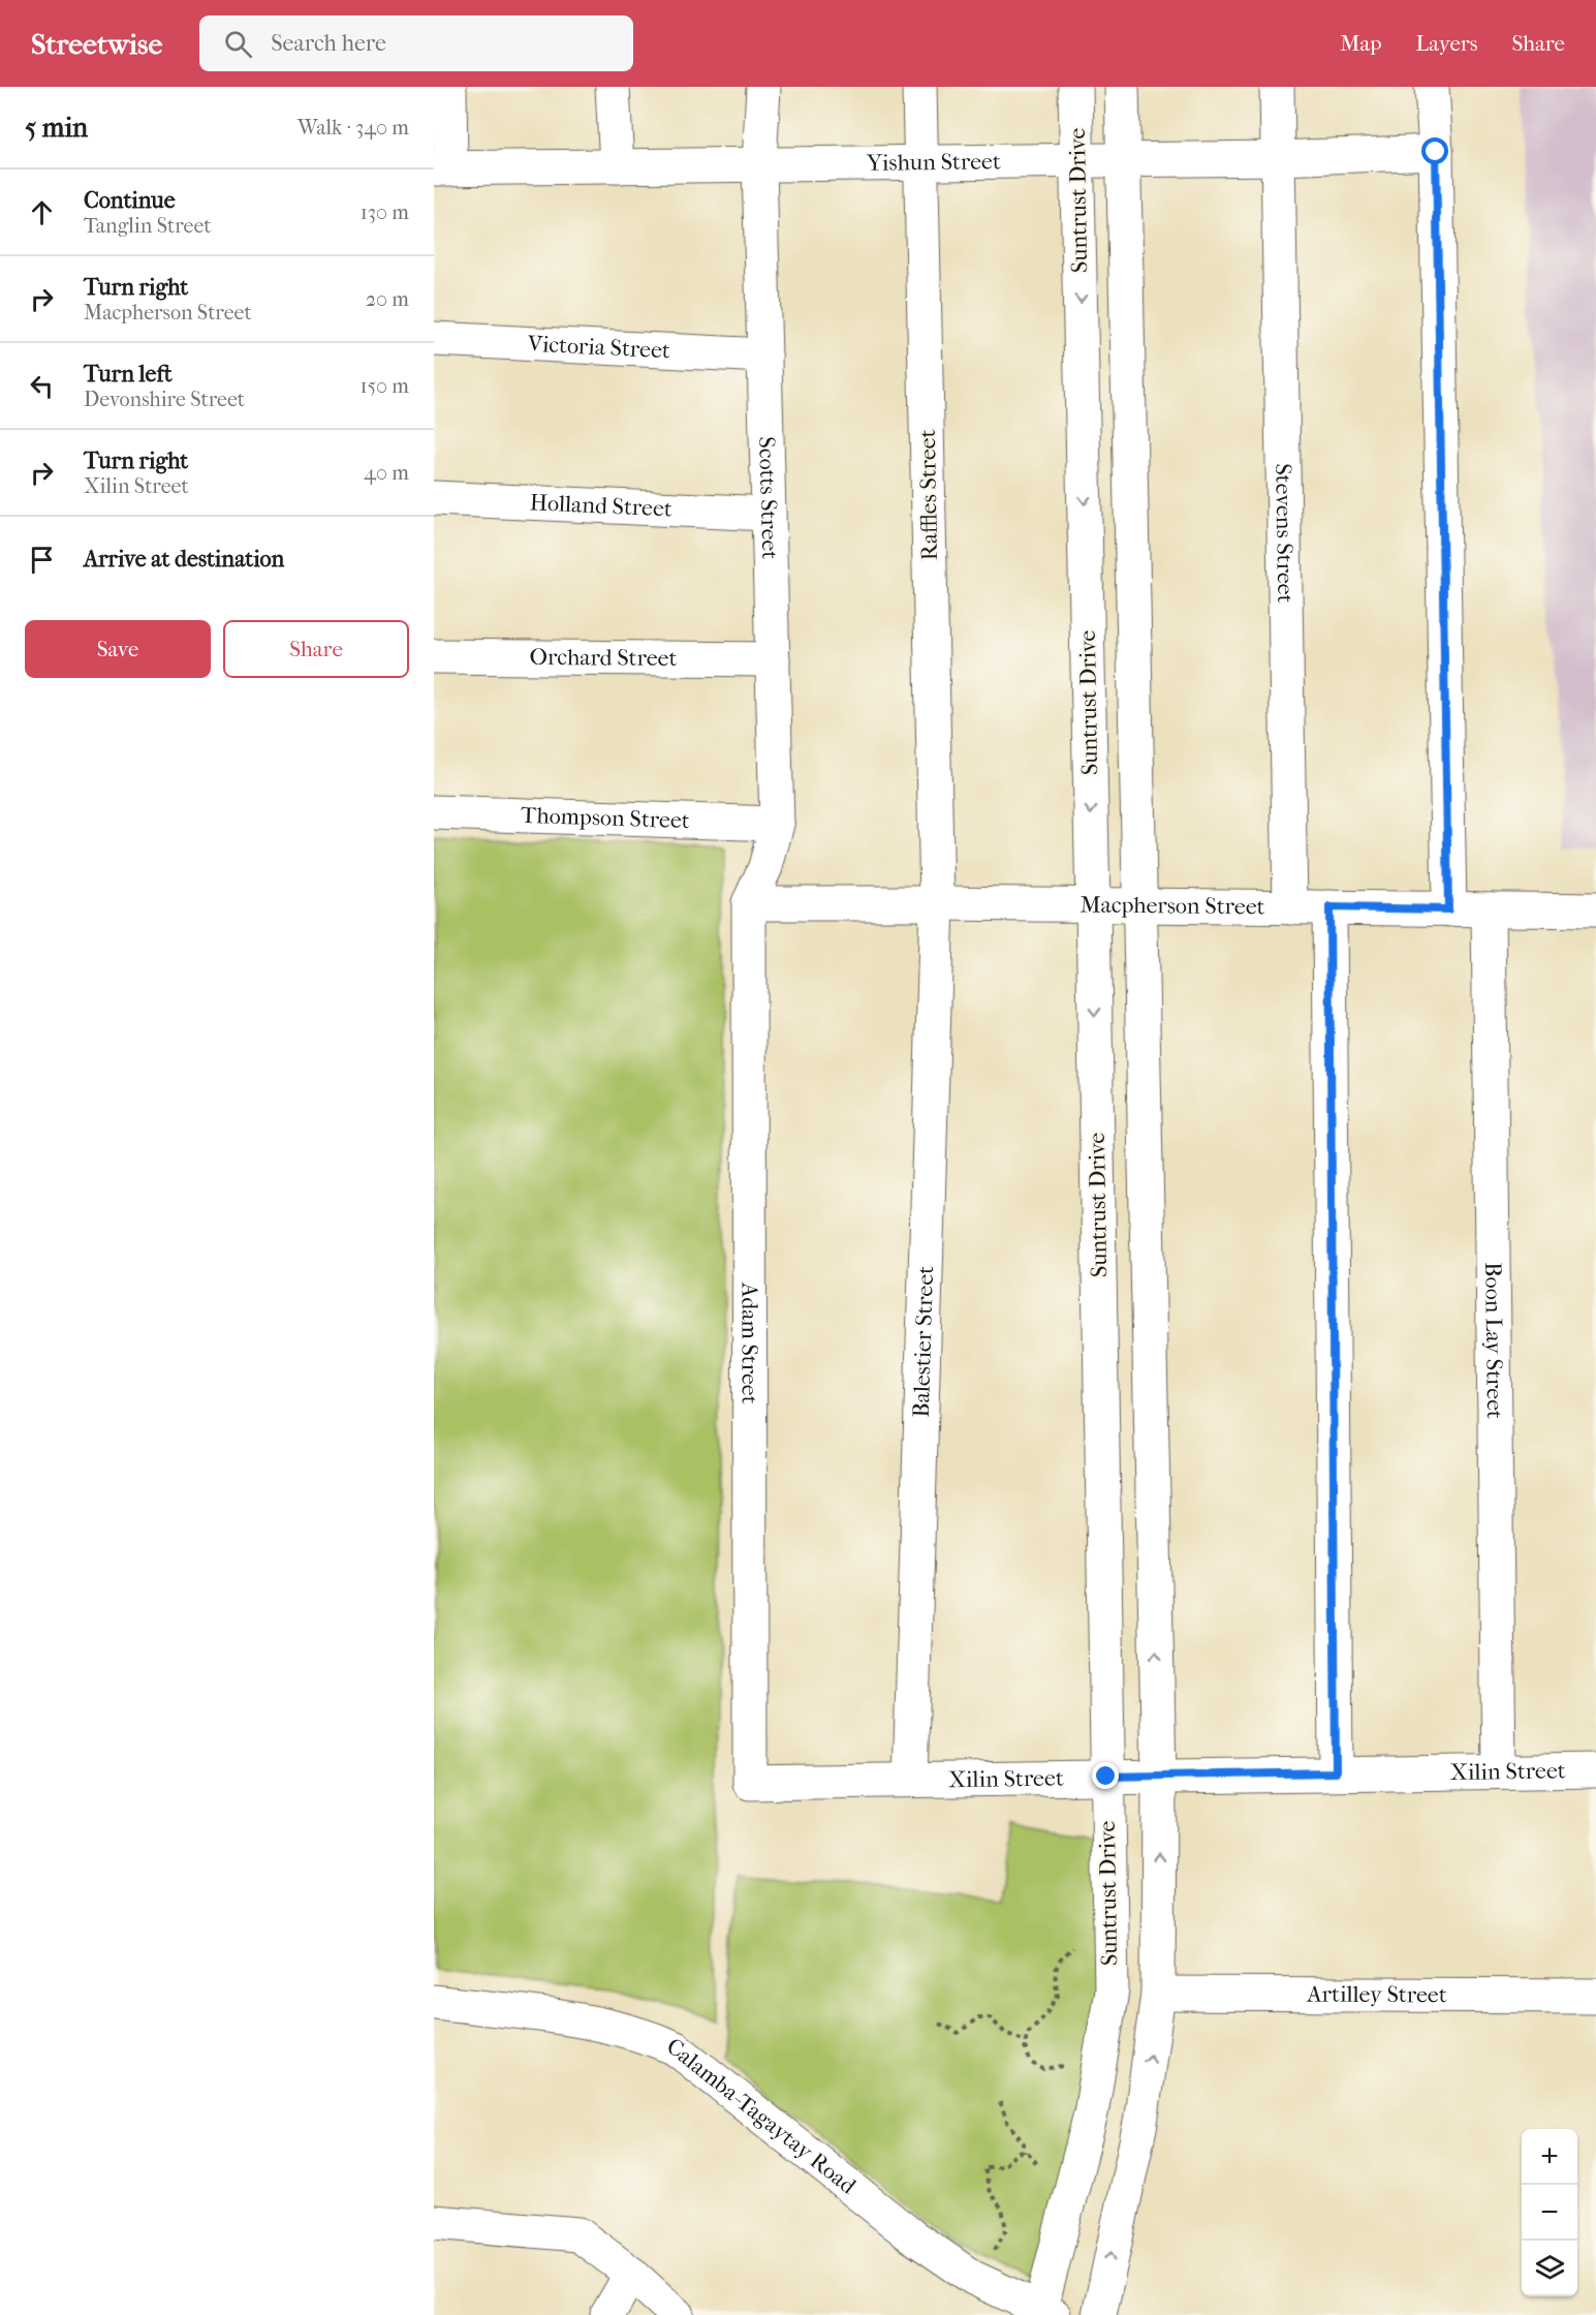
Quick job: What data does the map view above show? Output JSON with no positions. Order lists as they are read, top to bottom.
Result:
{
  "streets": {
    "street": [
      "Yishun Street",
      "Suntrust Drive",
      "Victoria Street",
      "Raffles Street",
      "Scotts Street",
      "Holland Street",
      "Stevens Street",
      "Orchard Street",
      "Thompson Street",
      "Macpherson Street",
      "Boon Lay Street",
      "Balestier Street",
      "Adam Street",
      "Xilin Street",
      "Artilley Street",
      "Calamba-Tagaytay Road"
    ]
  },
  "crossings": [
    ["Yishun Street", "Suntrust Drive"],
    ["Yishun Street", "Raffles Street"],
    ["Yishun Street", "Scotts Street"],
    ["Yishun Street", "Stevens Street"],
    ["Suntrust Drive", "Macpherson Street"],
    ["Suntrust Drive", "Xilin Street"],
    ["Suntrust Drive", "Artilley Street"],
    ["Suntrust Drive", "Calamba-Tagaytay Road"],
    ["Victoria Street", "Scotts Street"],
    ["Raffles Street", "Macpherson Street"],
    ["Raffles Street", "Balestier Street"],
    ["Scotts Street", "Holland Street"],
    ["Scotts Street", "Orchard Street"],
    ["Scotts Street", "Thompson Street"],
    ["Scotts Street", "Macpherson Street"],
    ["Scotts Street", "Adam Street"],
    ["Stevens Street", "Macpherson Street"],
    ["Macpherson Street", "Boon Lay Street"],
    ["Macpherson Street", "Balestier Street"],
    ["Macpherson Street", "Adam Street"],
    ["Boon Lay Street", "Xilin Street"],
    ["Balestier Street", "Xilin Street"],
    ["Adam Street", "Xilin Street"]
  ],
  "page": {
    "header": "Streetwise",
    "search": "Search here",
    "nav": ["Map", "Layers", "Share"],
    "heading": ["5 min", "Walk · 340 m"],
    "list": [
      ["Continue", "Tanglin Street", "130 m"],
      ["Turn right", "Macpherson Street", "20 m"],
      ["Turn left", "Devonshire Street", "150 m"],
      ["Turn right", "Xilin Street", "40 m"],
      "Arrive at destination"
    ],
    "buttons": ["Save", "Share"],
    "map_buttons": ["+", "−"]
  }
}
